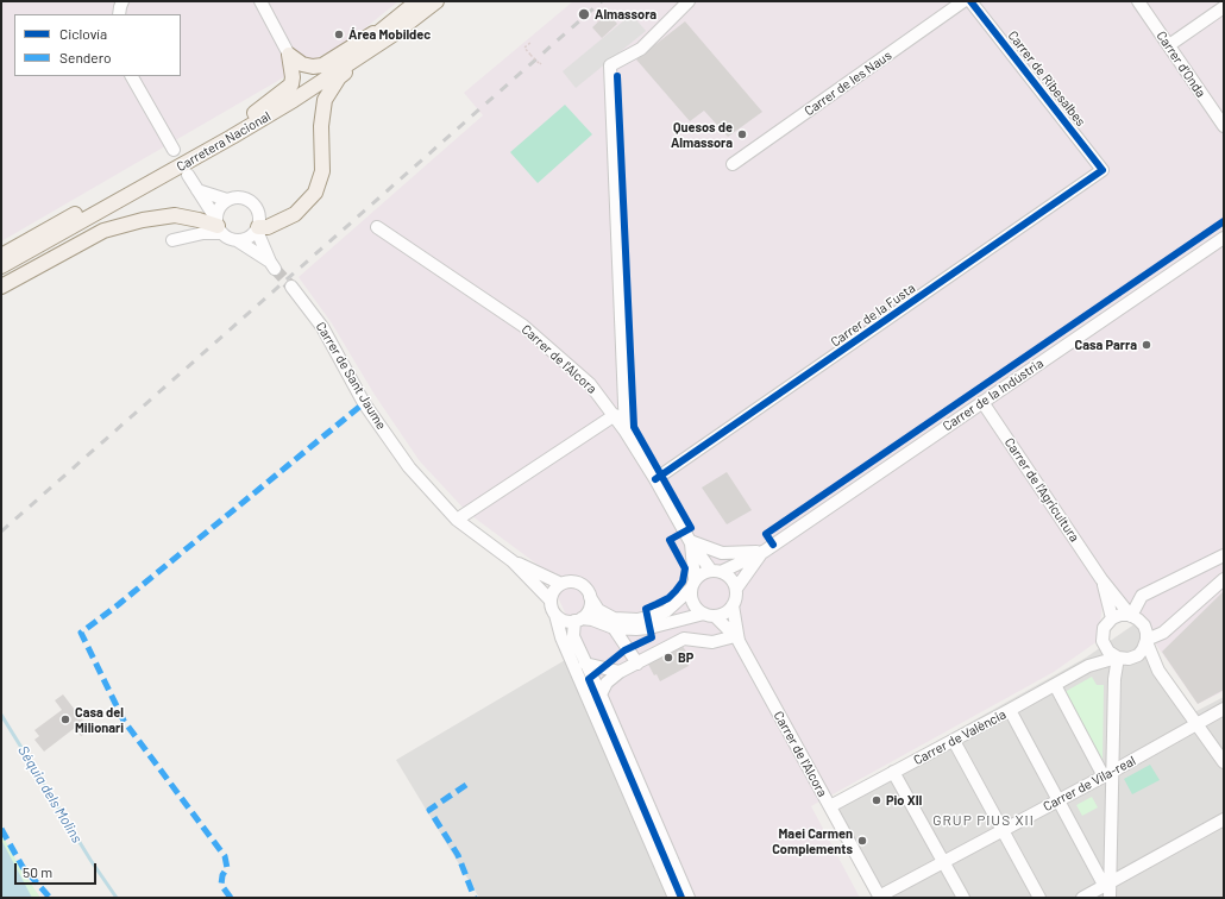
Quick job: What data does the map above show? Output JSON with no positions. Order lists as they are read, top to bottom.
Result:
{
  "streets": {
    "main road": ["Carretera Nacional"],
    "street": [
      "Carrer d'Onda",
      "Carrer de Ribesalbes",
      "Carrer de les Naus",
      "Carrer de la Fusta",
      "Carrer de l'Alcora",
      "Carrer de Sant Jaume",
      "Carrer de la Indústria",
      "Carrer de l'Agricultura",
      "Carrer de València",
      "Carrer de Vila-real"
    ]
  },
  "crossings": [
    ["Carrer de Ribesalbes", "Carrer de la Fusta"],
    ["Carrer de la Fusta", "Carrer de l'Alcora"],
    ["Carrer de l'Alcora", "Carrer de la Indústria"],
    ["Carrer de l'Alcora", "Carrer de València"],
    ["Carrer de l'Alcora", "Carrer de Vila-real"],
    ["Carrer de la Indústria", "Carrer de l'Agricultura"],
    ["Carrer de l'Agricultura", "Carrer de València"]
  ],
  "districts": ["GRUP PIUS XII"],
  "water": ["Séquia dels Molins"],
  "places": [
    "Almassora",
    "Área Mobildec",
    "Quesos de Almassora",
    "Casa Parra",
    "BP",
    "Casa del Milionari",
    "Pio XII",
    "Maei Carmen Complements"
  ],
  "legend": ["Ciclovía", "Sendero"],
  "scale_bar": "50 m"
}
